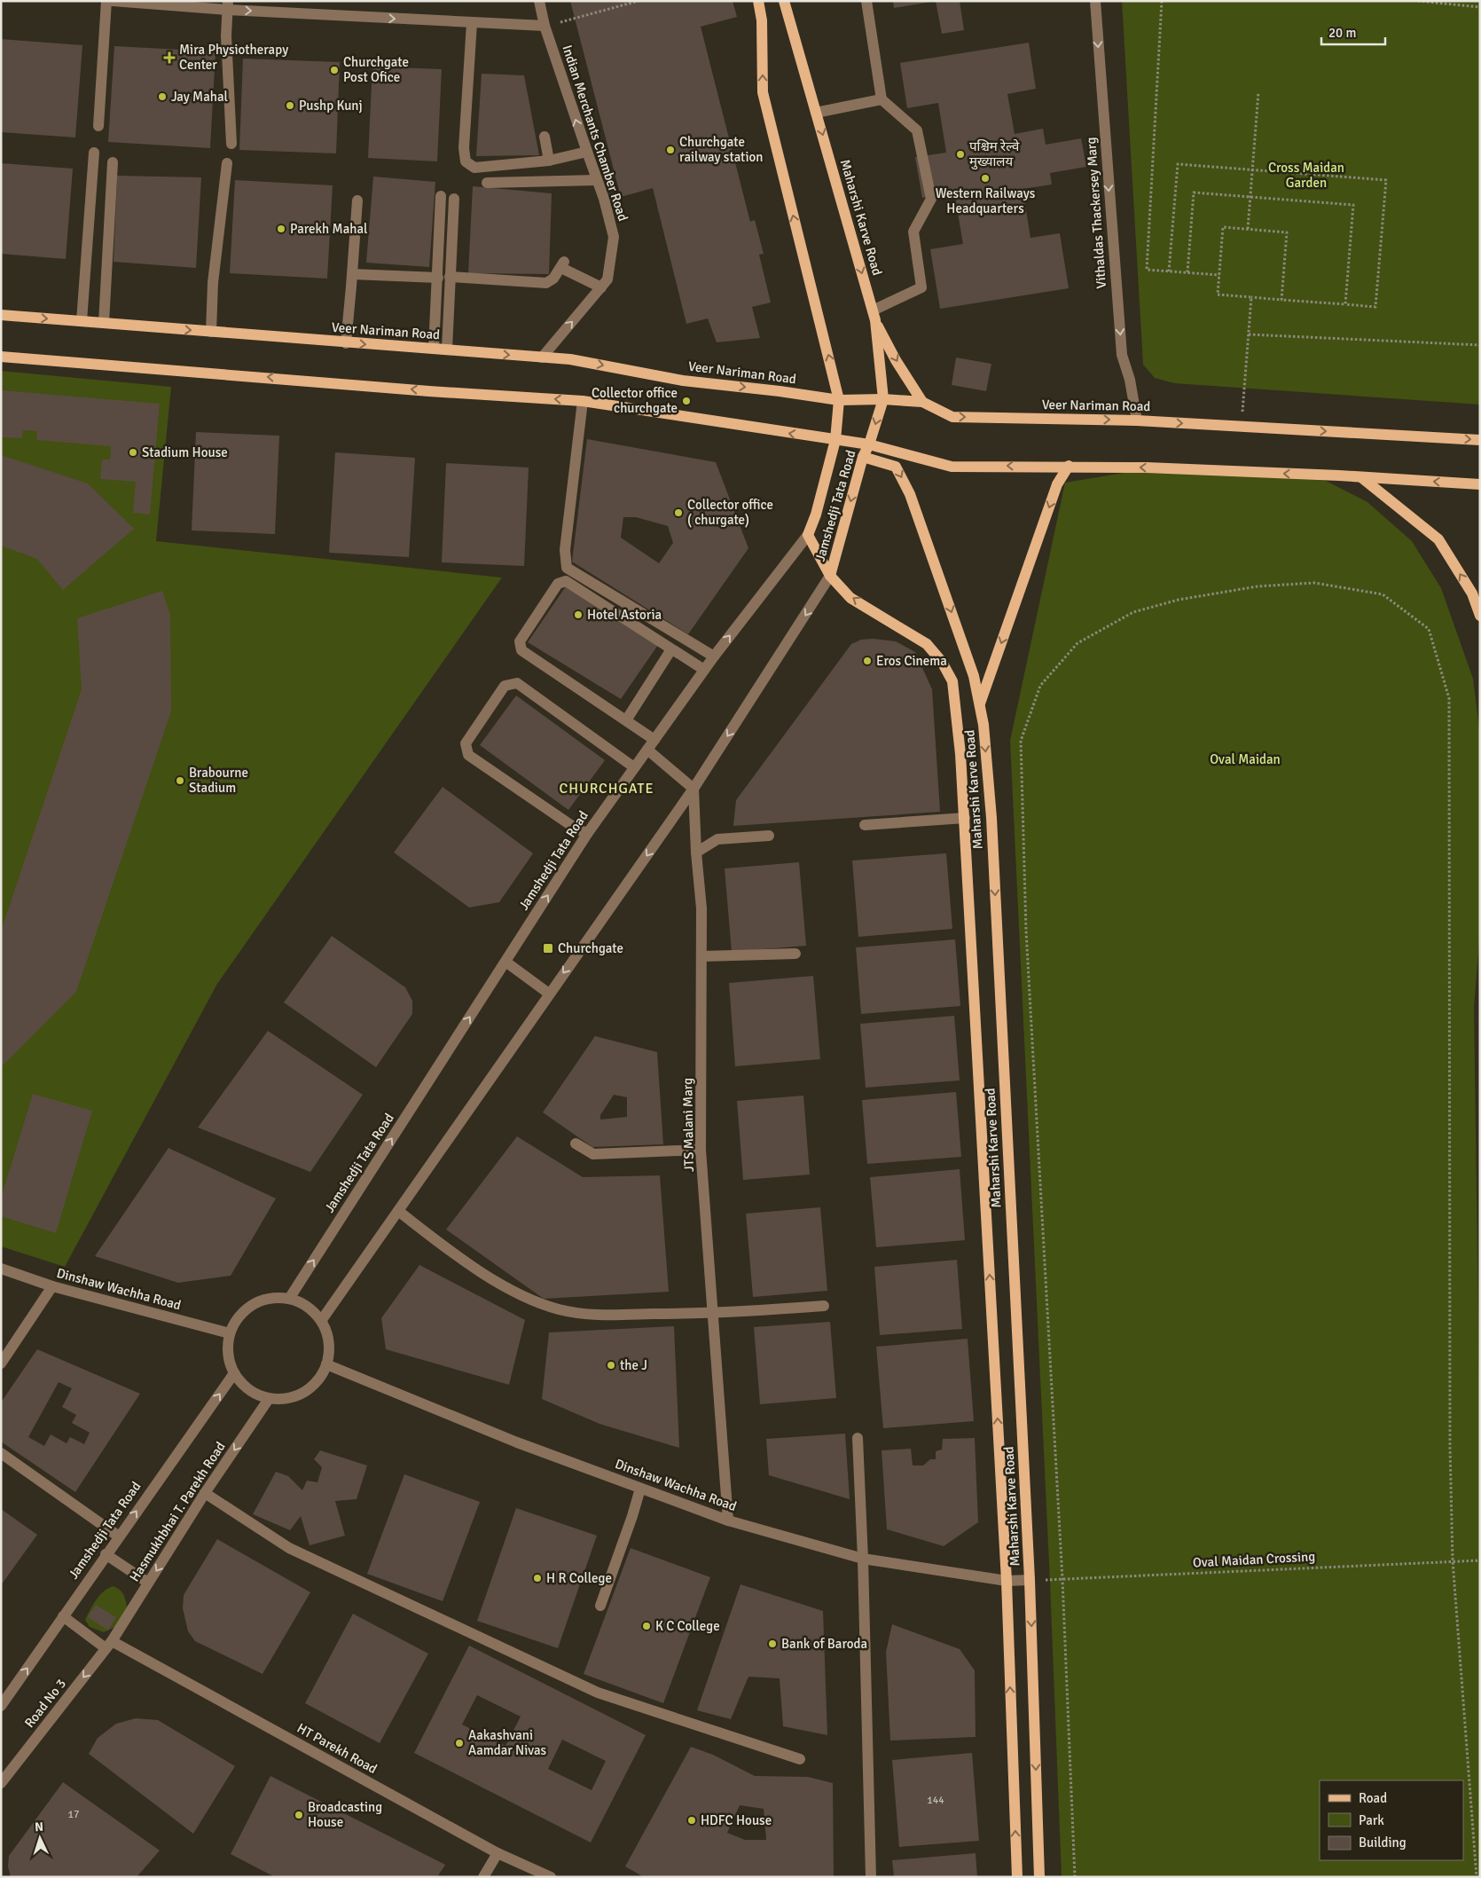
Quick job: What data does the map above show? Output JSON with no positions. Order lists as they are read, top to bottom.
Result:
{
  "streets": {
    "main road": ["Maharshi Karve Road", "Veer Nariman Road", "Jamshedji Tata Road"],
    "street": [
      "Indian Merchants Chamber Road",
      "Vithaldas Thackersey Marg",
      "JTS Malani Marg",
      "Dinshaw Wachha Road",
      "Hasmukhbhai T. Parekh Road",
      "Road No 3",
      "HT Parekh Road"
    ],
    "path": ["Oval Maidan Crossing"]
  },
  "crossings": [
    ["Indian Merchants Chamber Road", "Veer Nariman Road"],
    ["Vithaldas Thackersey Marg", "Veer Nariman Road"],
    ["Maharshi Karve Road", "Veer Nariman Road"],
    ["Maharshi Karve Road", "Jamshedji Tata Road"],
    ["Maharshi Karve Road", "Dinshaw Wachha Road"],
    ["Maharshi Karve Road", "Oval Maidan Crossing"],
    ["Jamshedji Tata Road", "Dinshaw Wachha Road"],
    ["Jamshedji Tata Road", "Hasmukhbhai T. Parekh Road"],
    ["Jamshedji Tata Road", "HT Parekh Road"],
    ["JTS Malani Marg", "Dinshaw Wachha Road"],
    ["Dinshaw Wachha Road", "Hasmukhbhai T. Parekh Road"],
    ["Dinshaw Wachha Road", "Oval Maidan Crossing"],
    ["Hasmukhbhai T. Parekh Road", "Road No 3"],
    ["Hasmukhbhai T. Parekh Road", "HT Parekh Road"],
    ["Road No 3", "HT Parekh Road"]
  ],
  "one_way": [
    "Indian Merchants Chamber Road",
    "Vithaldas Thackersey Marg",
    "Hasmukhbhai T. Parekh Road",
    "Road No 3"
  ],
  "districts": ["CHURCHGATE"],
  "parks": ["Cross Maidan Garden", "Oval Maidan"],
  "places": {
    "health": ["Mira Physiotherapy Center"],
    "other": [
      "Churchgate Post Ofice",
      "Jay Mahal",
      "Pushp Kunj",
      "Churchgate railway station",
      "पश्चिम रेल्वे मुख्यालय",
      "Western Railways Headquarters",
      "Parekh Mahal",
      "Collector office churchgate",
      "Stadium House",
      "Collector office ( churgate)",
      "Hotel Astoria",
      "Eros Cinema",
      "Brabourne Stadium",
      "the J",
      "H R College",
      "K C College",
      "Bank of Baroda",
      "Aakashvani Aamdar Nivas",
      "Broadcasting House",
      "HDFC House"
    ],
    "transit": ["Churchgate"]
  },
  "house_numbers": ["144", "17"],
  "legend": ["Road", "Park", "Building"],
  "scale_bar": "20 m",
  "north": "top"
}
